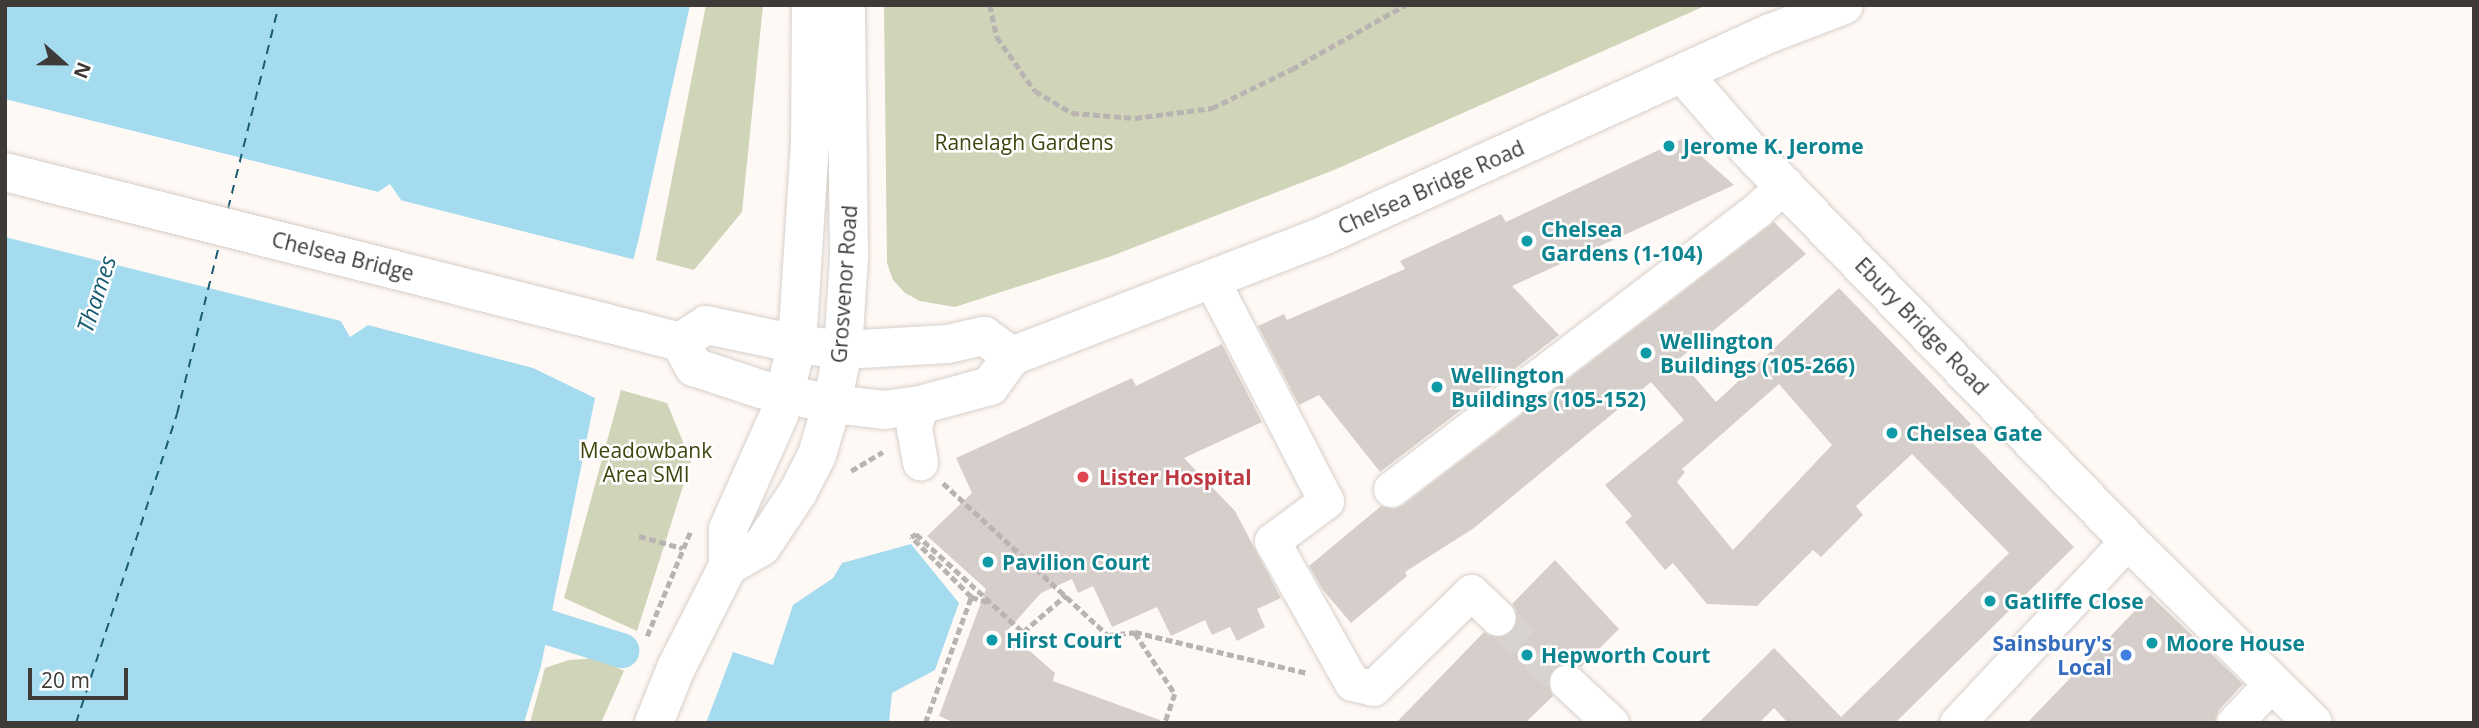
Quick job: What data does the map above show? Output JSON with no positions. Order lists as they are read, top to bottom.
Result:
{
  "streets": {
    "main road": [
      "Chelsea Bridge Road",
      "Chelsea Bridge",
      "Grosvenor Road",
      "Ebury Bridge Road"
    ]
  },
  "crossings": [
    ["Chelsea Bridge Road", "Ebury Bridge Road"]
  ],
  "water": ["Thames"],
  "parks": ["Ranelagh Gardens", "Meadowbank Area SMI"],
  "places": [
    "Jerome K. Jerome",
    "Chelsea Gardens (1-104)",
    "Wellington Buildings (105-266)",
    "Wellington Buildings (105-152)",
    "Chelsea Gate",
    "Lister Hospital",
    "Pavilion Court",
    "Gatliffe Close",
    "Hirst Court",
    "Moore House",
    "Hepworth Court",
    "Sainsbury's Local"
  ],
  "scale_bar": "20 m",
  "north": "right"
}
